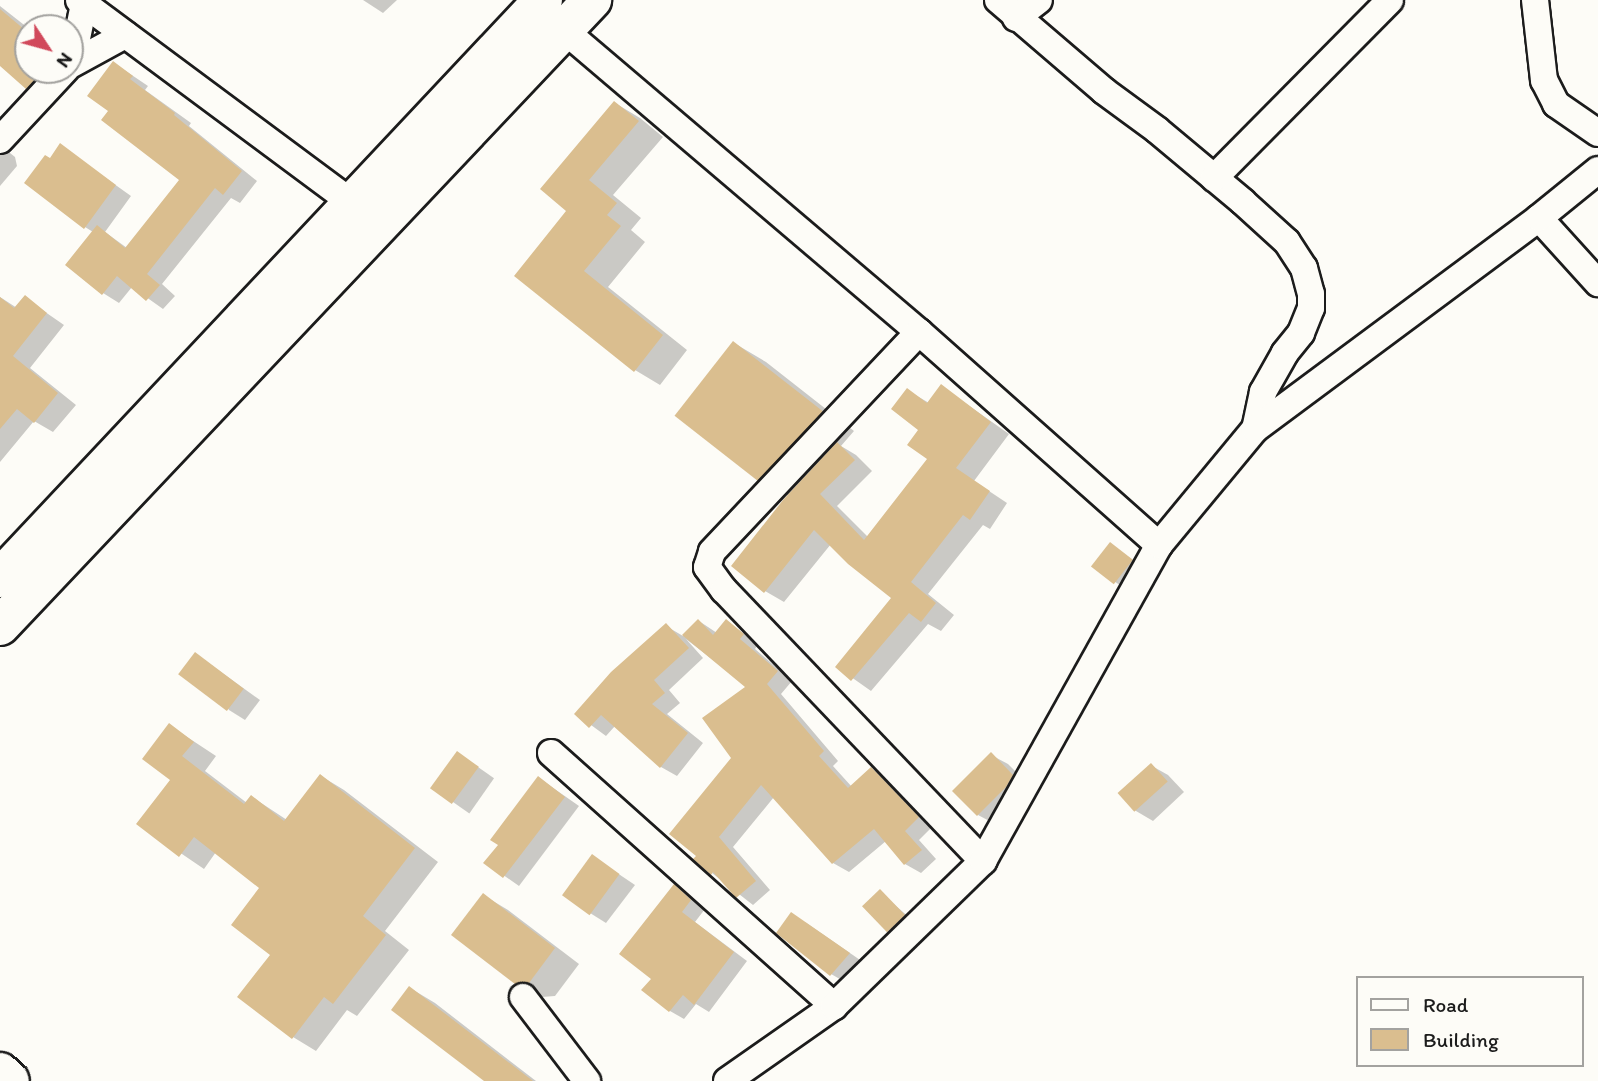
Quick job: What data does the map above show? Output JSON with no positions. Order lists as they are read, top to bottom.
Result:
{
  "legend": ["Road", "Building"],
  "north": "bottom right"
}
